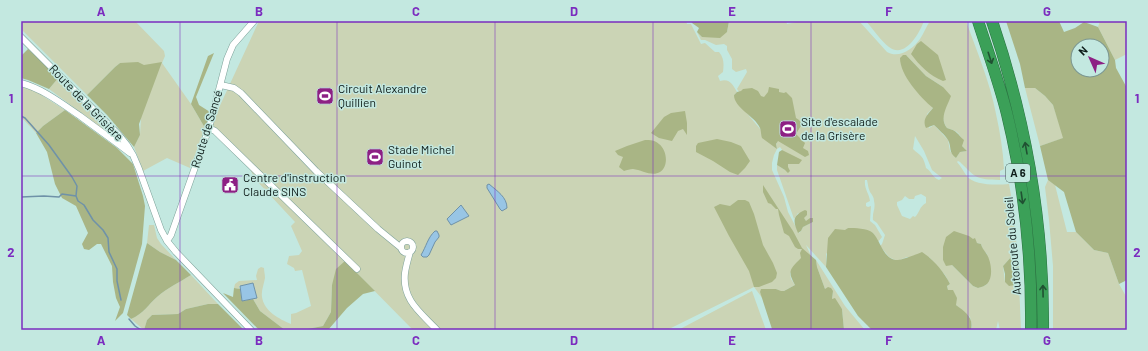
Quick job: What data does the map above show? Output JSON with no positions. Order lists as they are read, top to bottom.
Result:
{
  "streets": {
    "highway": ["A 6", "Autoroute du Soleil"],
    "street": ["Route de la Grisière", "Route de Sancé"]
  },
  "crossings": [
    ["Route de la Grisière", "Route de Sancé"]
  ],
  "places": {
    "sports": ["Circuit Alexandre Quillien", "Site d'escalade de la Grisère", "Stade Michel Guinot"],
    "public building": ["Centre d'instruction Claude SINS"]
  },
  "north": "top left",
  "grid": {
    "columns": [
      "A",
      "B",
      "C",
      "D",
      "E",
      "F",
      "G"
    ],
    "rows": ["1", "2"]
  }
}
